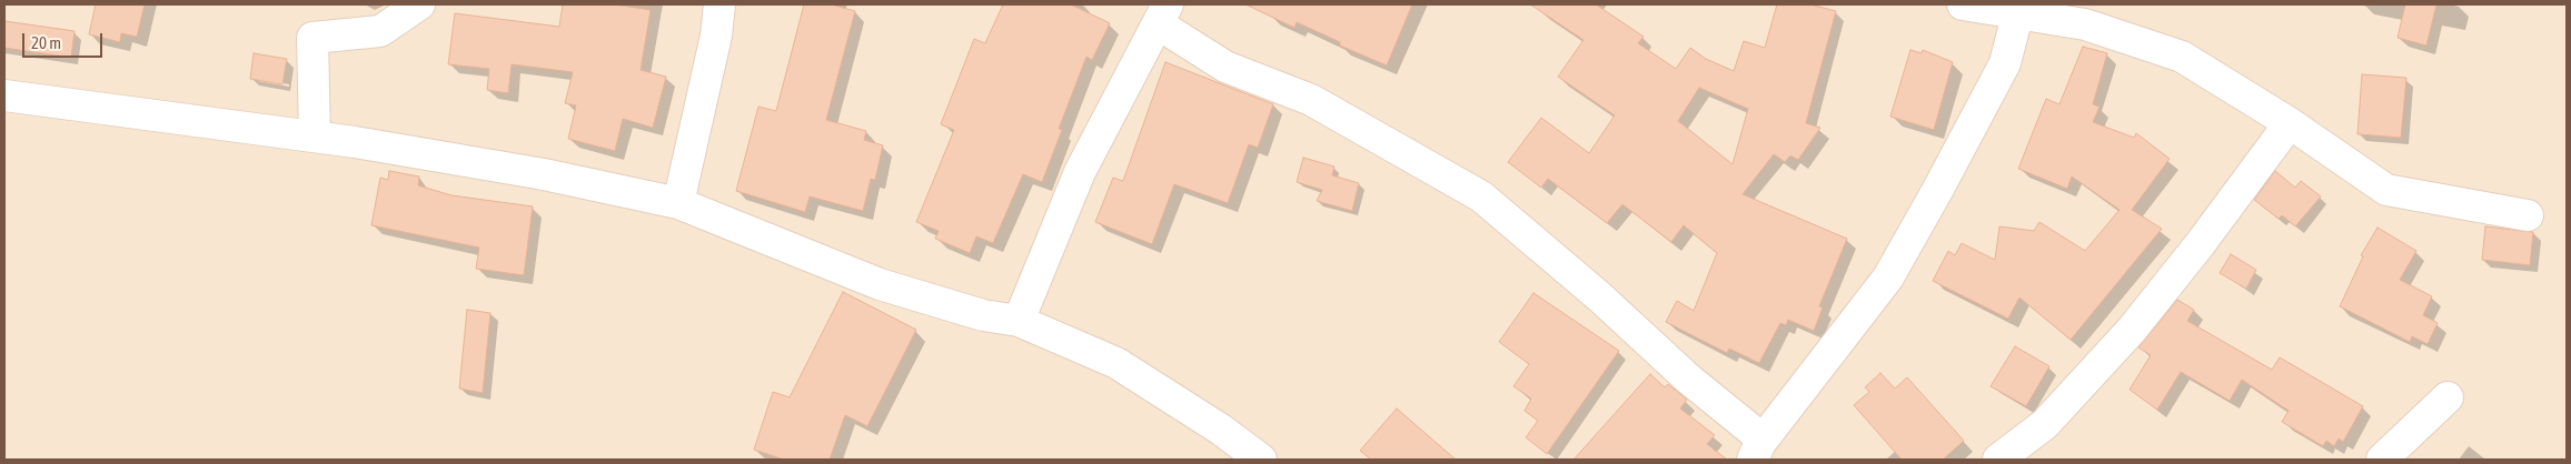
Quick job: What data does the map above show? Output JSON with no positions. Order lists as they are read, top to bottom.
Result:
{
  "scale_bar": "20 m"
}
